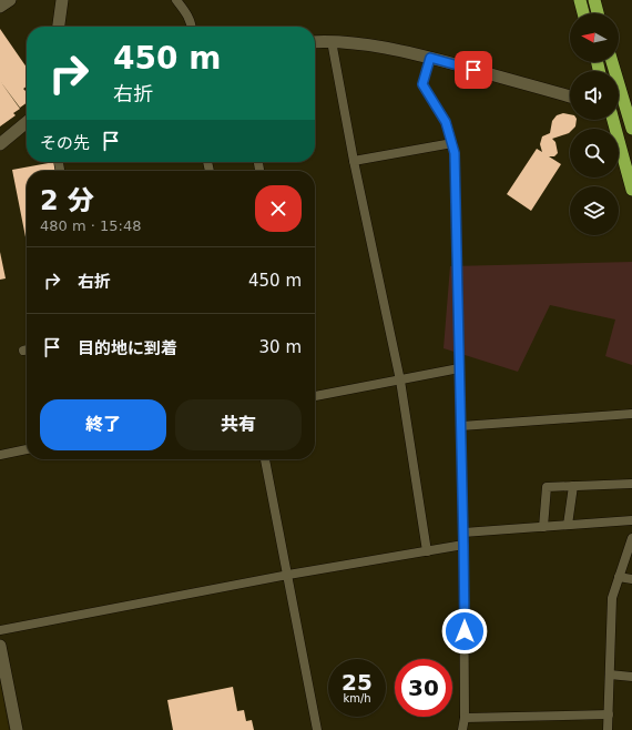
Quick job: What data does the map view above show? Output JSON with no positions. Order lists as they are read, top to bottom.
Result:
{
  "north": "left",
  "page": {
    "turn": ["450 m", "右折"],
    "then": "その先",
    "heading": ["2 分", "480 m · 15:48"],
    "list": [
      {
        "name": "右折",
        "value": "450 m"
      },
      {
        "name": "目的地に到着",
        "value": "30 m"
      }
    ],
    "buttons": ["終了", "共有"],
    "speed": "25 km/h",
    "limit": "30"
  }
}
